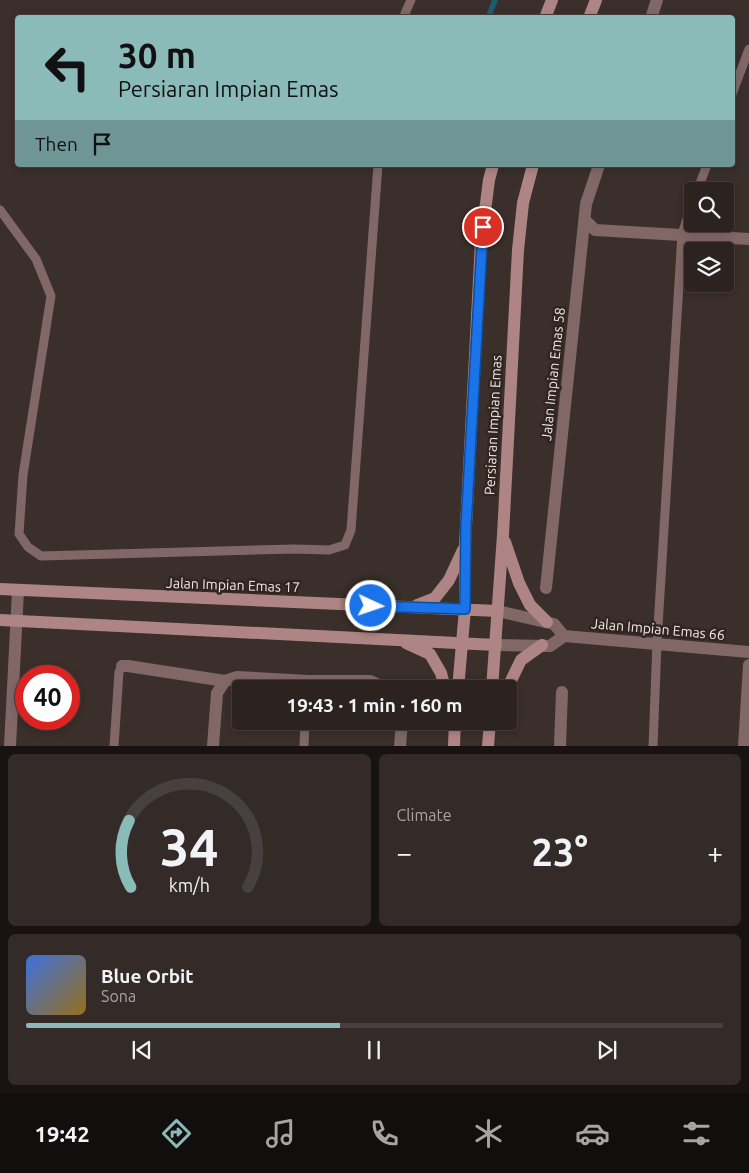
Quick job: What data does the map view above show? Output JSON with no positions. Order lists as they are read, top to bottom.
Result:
{
  "streets": {
    "main road": ["Persiaran Impian Emas", "Jalan Impian Emas 17"],
    "street": ["Jalan Impian Emas 58", "Jalan Impian Emas 66"]
  },
  "crossings": [
    ["Persiaran Impian Emas", "Jalan Impian Emas 17"],
    ["Persiaran Impian Emas", "Jalan Impian Emas 66"]
  ],
  "page": {
    "turn": ["30 m", "Persiaran Impian Emas"],
    "then": "Then",
    "limit": "40",
    "trip": "19:43 · 1 min · 160 m",
    "tile": "Climate",
    "heat": ["−", "23°", "+"],
    "song": ["Blue Orbit", "Sona"],
    "tabs": "19:42",
    "gauge": ["34", "km/h"]
  }
}
